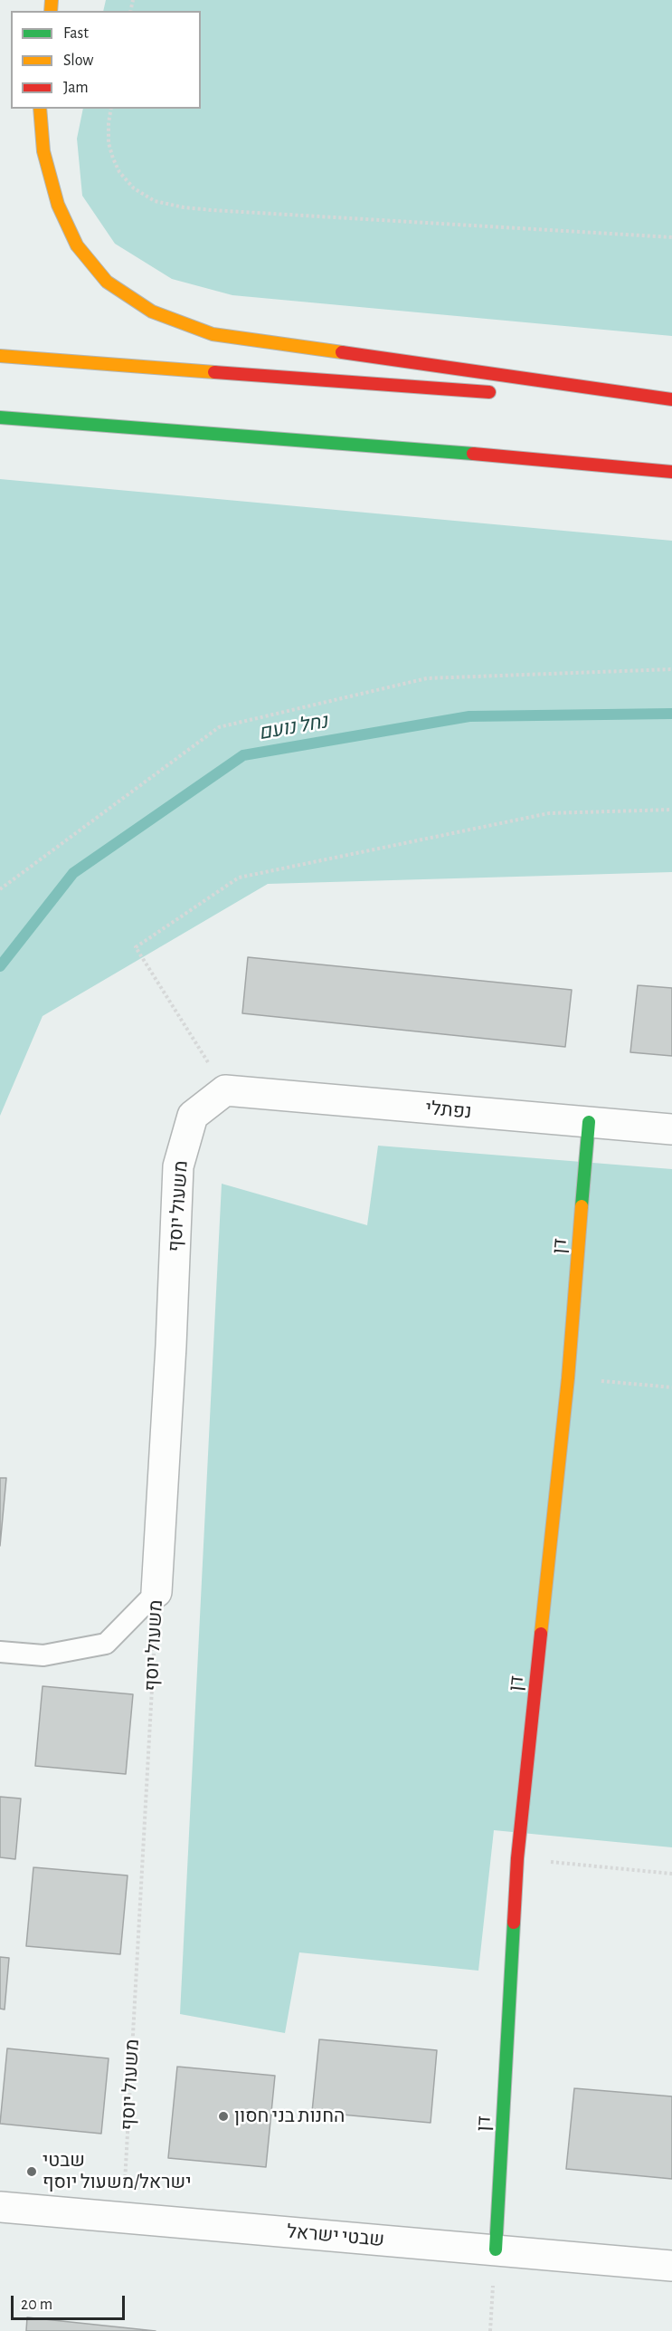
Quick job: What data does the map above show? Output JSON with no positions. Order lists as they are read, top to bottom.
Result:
{
  "streets": {
    "main road": ["דן"],
    "street": ["נפתלי", "משעול יוסף", "שבטי ישראל"]
  },
  "crossings": [
    ["נפתלי", "משעול יוסף"],
    ["נפתלי", "דן"],
    ["משעול יוסף", "שבטי ישראל"],
    ["דן", "שבטי ישראל"]
  ],
  "water": ["נחל נועם"],
  "places": ["החנות בני חסון", "שבטי ישראל/משעול יוסף"],
  "legend": ["Fast", "Slow", "Jam"],
  "scale_bar": "20 m"
}
